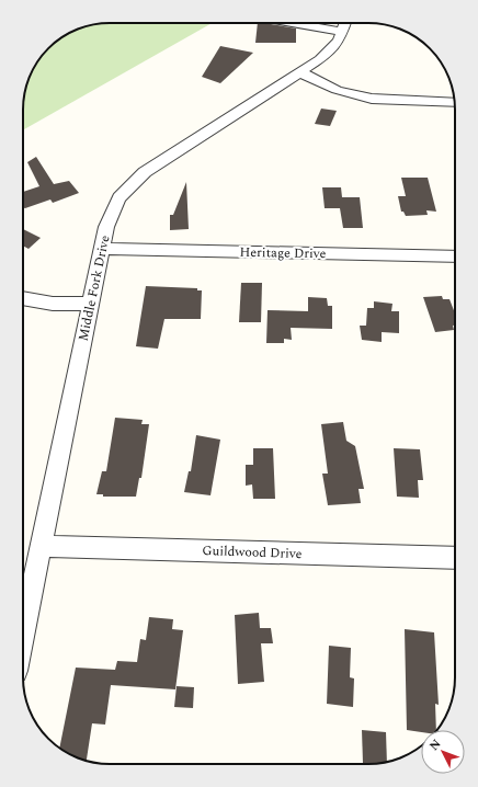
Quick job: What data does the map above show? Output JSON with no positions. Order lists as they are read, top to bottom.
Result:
{
  "streets": {
    "street": ["Heritage Drive", "Middle Fork Drive", "Guildwood Drive"]
  },
  "crossings": [
    ["Heritage Drive", "Middle Fork Drive"],
    ["Middle Fork Drive", "Guildwood Drive"]
  ],
  "north": "top left"
}
